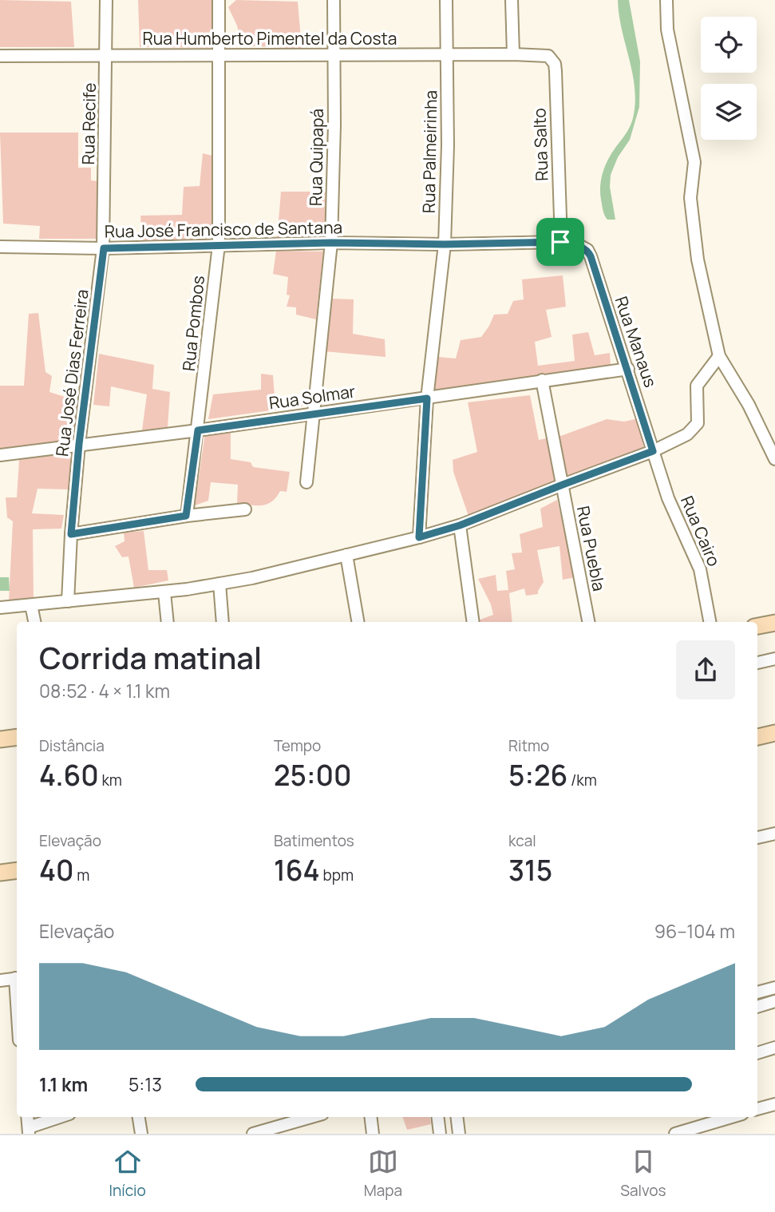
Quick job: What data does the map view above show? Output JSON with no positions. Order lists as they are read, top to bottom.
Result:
{
  "streets": {
    "street": [
      "Rua Humberto Pimentel da Costa",
      "Rua Recife",
      "Rua Salto",
      "Rua Palmeirinha",
      "Rua Quipapá",
      "Rua José Francisco de Santana",
      "Rua Pombos",
      "Rua Manaus",
      "Rua José Dias Ferreira",
      "Rua Solmar",
      "Rua Cairo",
      "Rua Puebla"
    ]
  },
  "crossings": [
    ["Rua Humberto Pimentel da Costa", "Rua Recife"],
    ["Rua Humberto Pimentel da Costa", "Rua Salto"],
    ["Rua Humberto Pimentel da Costa", "Rua Palmeirinha"],
    ["Rua Humberto Pimentel da Costa", "Rua Quipapá"],
    ["Rua Humberto Pimentel da Costa", "Rua Pombos"],
    ["Rua Recife", "Rua José Francisco de Santana"],
    ["Rua Recife", "Rua José Dias Ferreira"],
    ["Rua Salto", "Rua José Francisco de Santana"],
    ["Rua Palmeirinha", "Rua José Francisco de Santana"],
    ["Rua Palmeirinha", "Rua Solmar"],
    ["Rua Quipapá", "Rua José Francisco de Santana"],
    ["Rua Quipapá", "Rua Solmar"],
    ["Rua José Francisco de Santana", "Rua Pombos"],
    ["Rua José Francisco de Santana", "Rua Manaus"],
    ["Rua José Francisco de Santana", "Rua José Dias Ferreira"],
    ["Rua Pombos", "Rua Solmar"],
    ["Rua Manaus", "Rua Solmar"],
    ["Rua Manaus", "Rua Cairo"],
    ["Rua José Dias Ferreira", "Rua Solmar"],
    ["Rua Solmar", "Rua Puebla"]
  ],
  "page": {
    "heading": ["Corrida matinal", "08:52 · 4 × 1.1 km"],
    "stats": [
      ["Distância", "4.60 km"],
      ["Tempo", "25:00"],
      ["Ritmo", "5:26 /km"],
      ["Elevação", "40 m"],
      ["Batimentos", "164 bpm"],
      ["kcal", "315"]
    ],
    "chart": ["Elevação", "96–104 m"],
    "list": [
      {
        "name": "1.1 km",
        "note": "5:13"
      }
    ],
    "tabs": ["Início", "Mapa", "Salvos"]
  }
}
